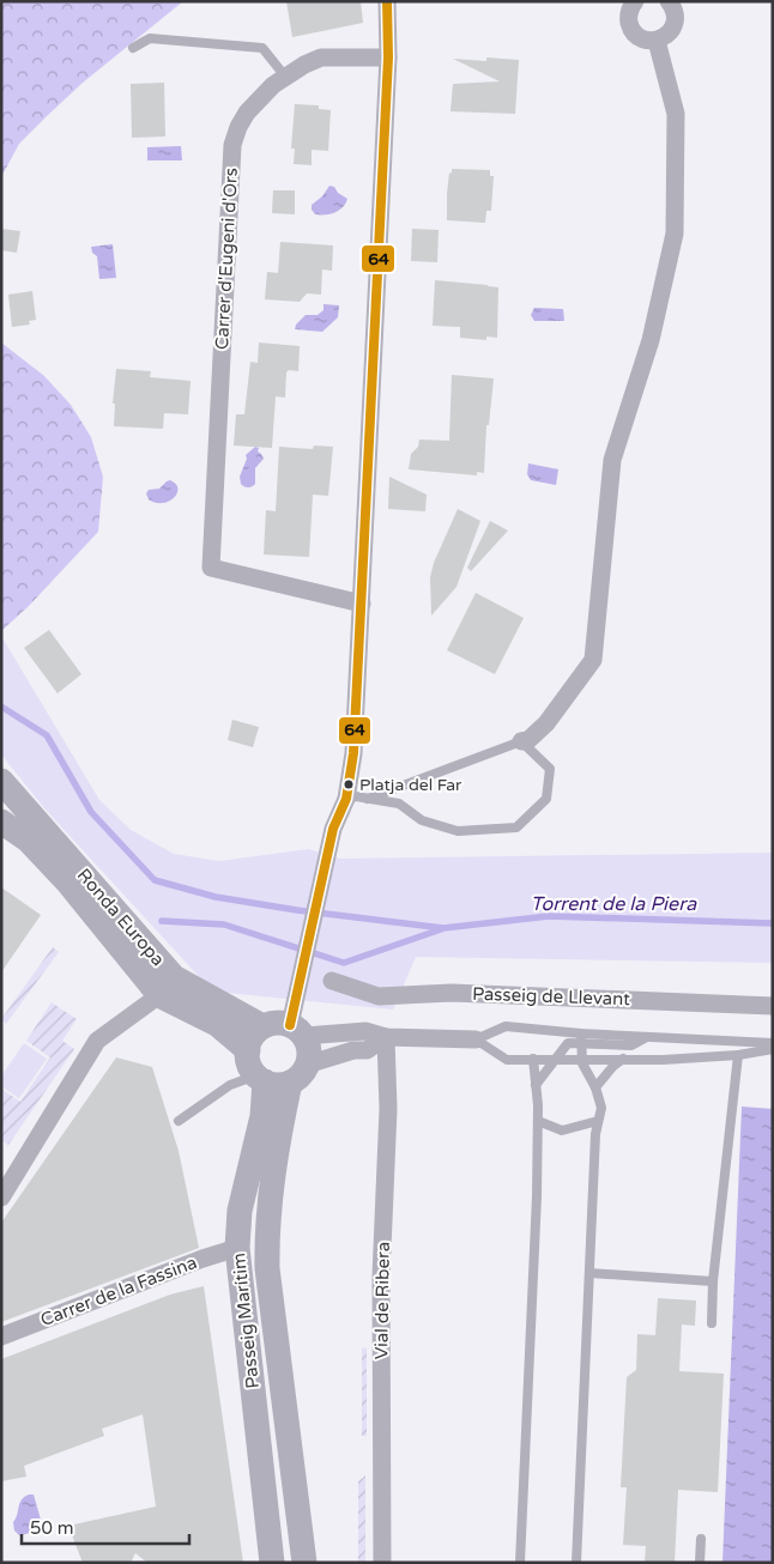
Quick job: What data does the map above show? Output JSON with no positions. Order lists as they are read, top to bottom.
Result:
{
  "streets": {
    "street": [
      "Carrer d'Eugeni d'Ors",
      "Ronda Europa",
      "Passeig de Llevant",
      "Carrer de la Fassina",
      "Vial de Ribera",
      "Passeig Marítim"
    ]
  },
  "crossings": [
    ["Ronda Europa", "Passeig Marítim"],
    ["Carrer de la Fassina", "Passeig Marítim"]
  ],
  "water": ["Torrent de la Piera"],
  "places": ["Platja del Far"],
  "lines": ["transit line 64"],
  "scale_bar": "50 m"
}
